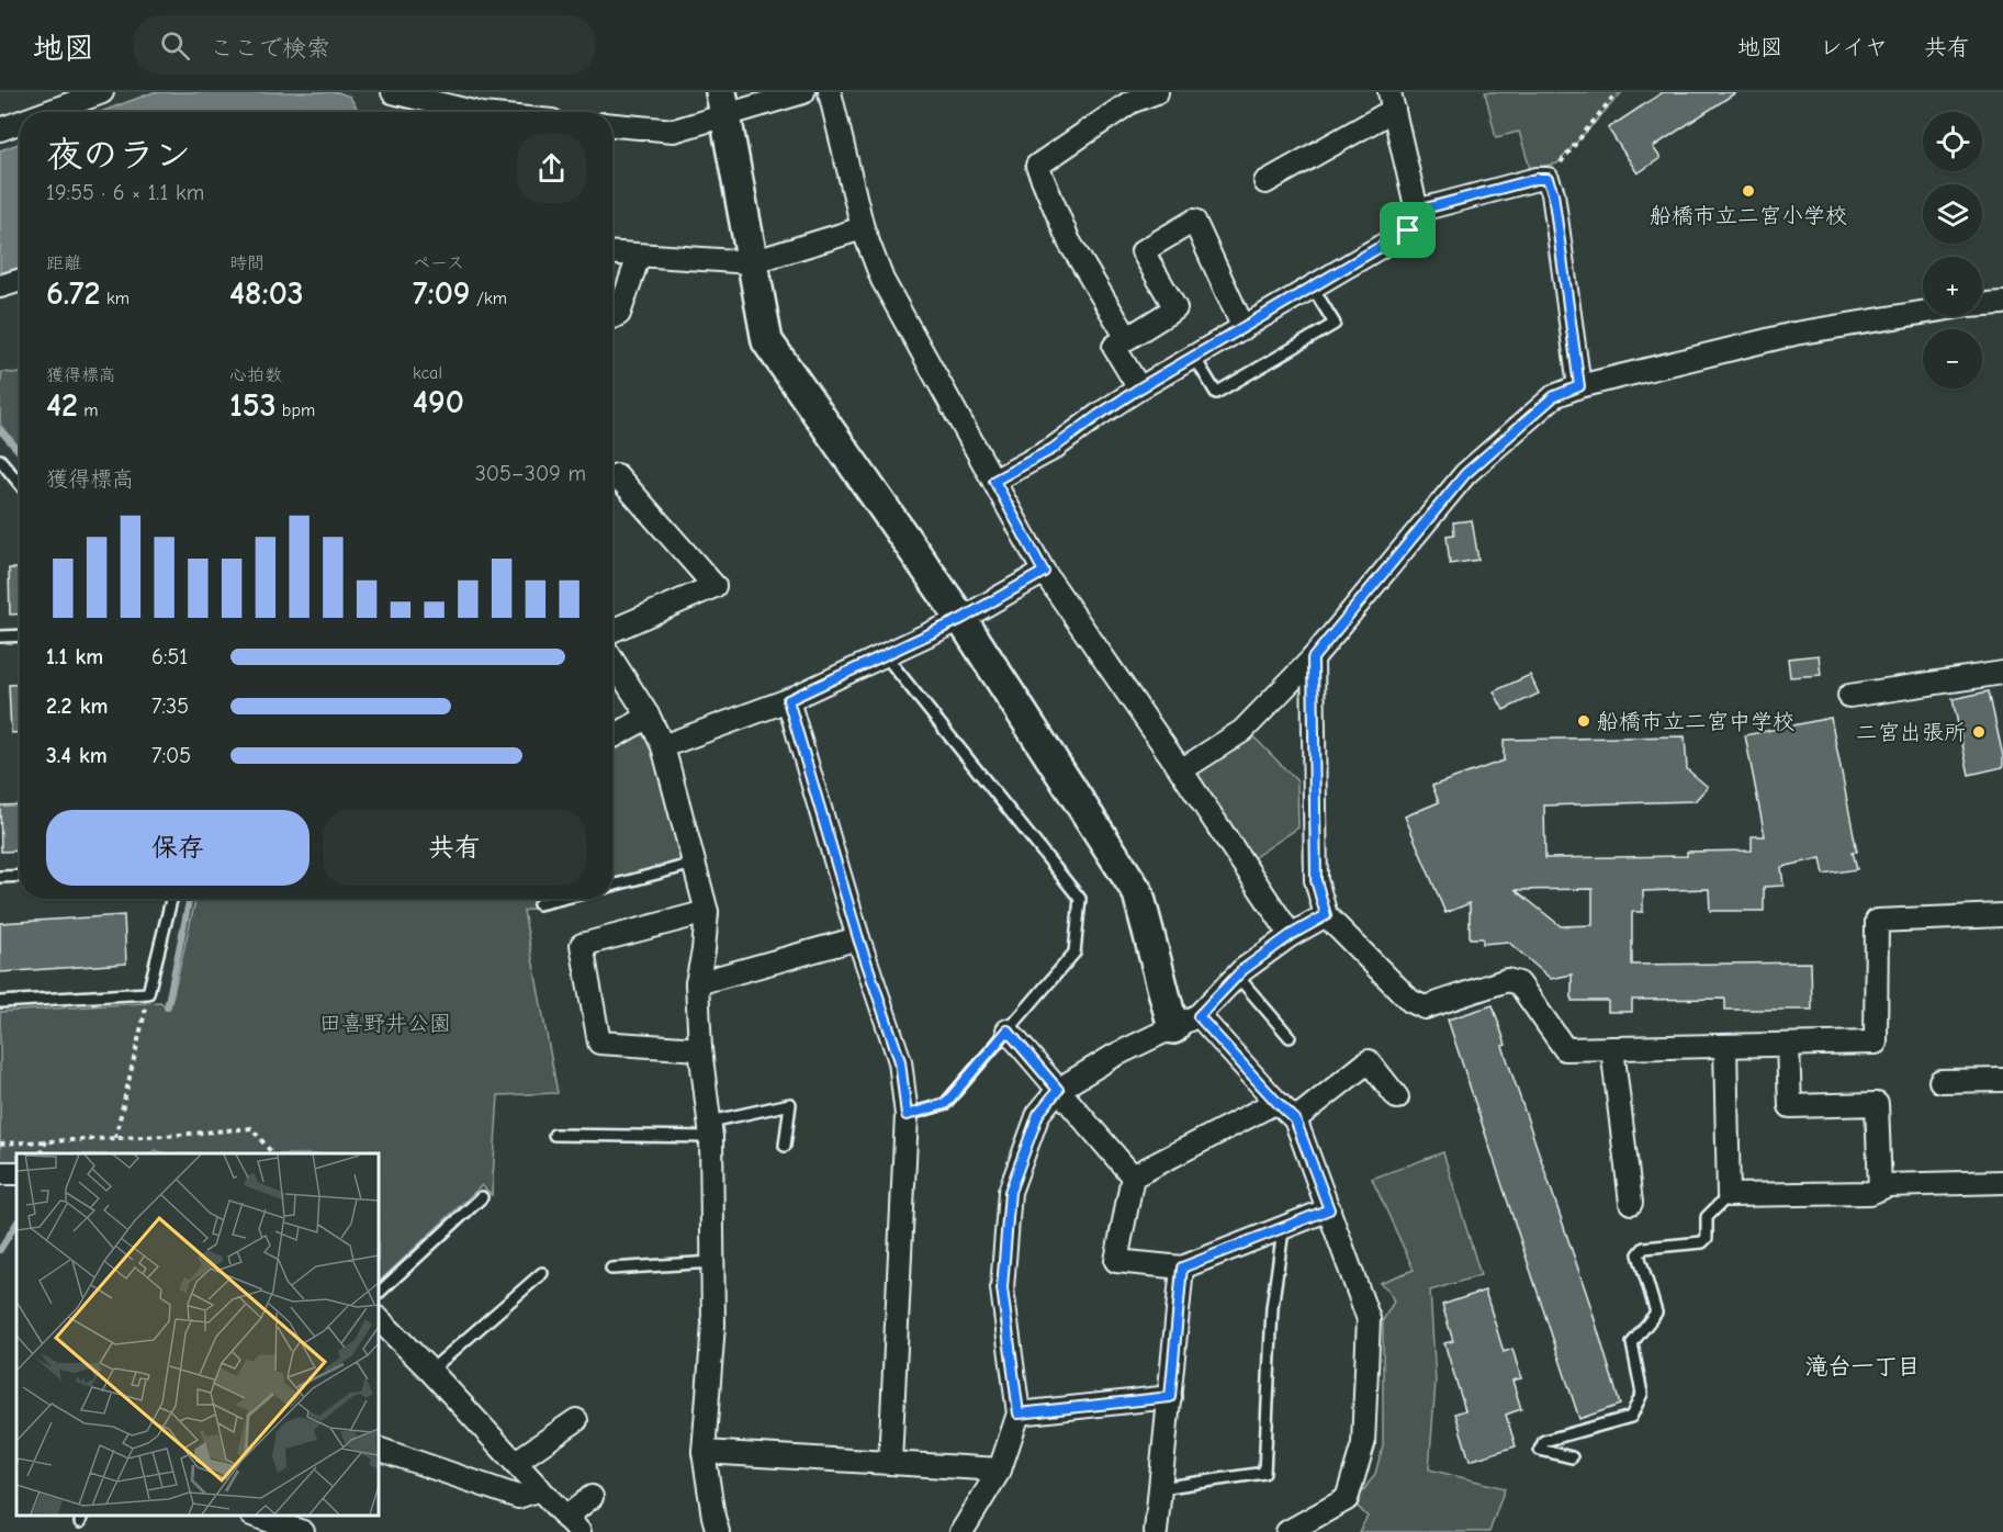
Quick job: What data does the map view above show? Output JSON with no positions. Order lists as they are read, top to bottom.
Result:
{
  "districts": ["滝台一丁目"],
  "parks": ["田喜野井公園"],
  "places": ["船橋市立二宮小学校", "船橋市立二宮中学校", "二宮出張所"],
  "page": {
    "header": "地図",
    "search": "ここで検索",
    "nav": ["地図", "レイヤ", "共有"],
    "map_buttons": ["+", "−"],
    "heading": ["夜のラン", "19:55 · 6 × 1.1 km"],
    "stats": [
      ["距離", "6.72 km"],
      ["時間", "48:03"],
      ["ペース", "7:09 /km"],
      ["獲得標高", "42 m"],
      ["心拍数", "153 bpm"],
      ["kcal", "490"]
    ],
    "chart": ["獲得標高", "305–309 m"],
    "list": [
      {
        "name": "1.1 km",
        "note": "6:51"
      },
      {
        "name": "2.2 km",
        "note": "7:35"
      },
      {
        "name": "3.4 km",
        "note": "7:05"
      }
    ],
    "buttons": ["保存", "共有"]
  }
}
